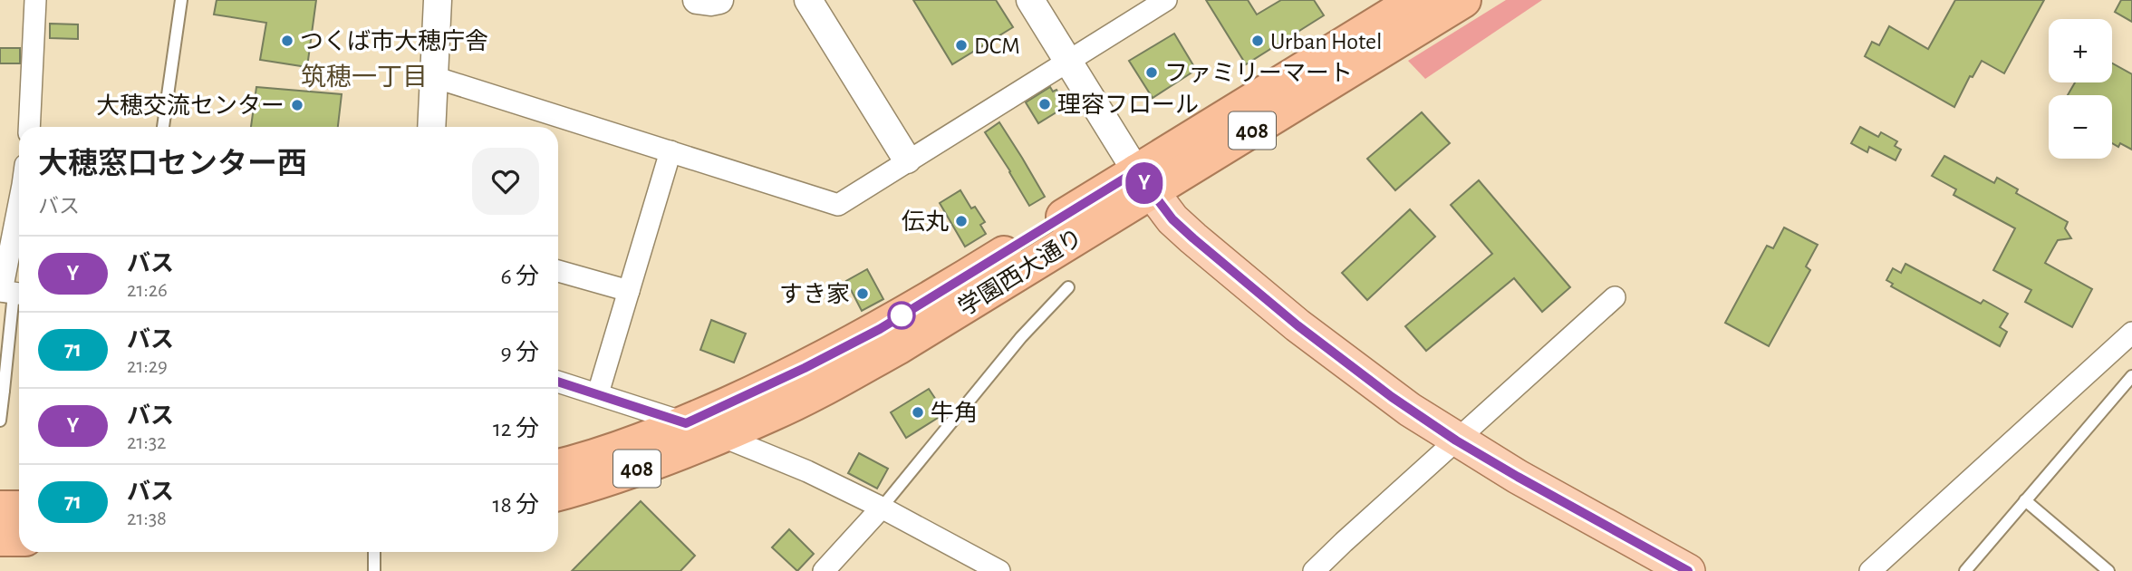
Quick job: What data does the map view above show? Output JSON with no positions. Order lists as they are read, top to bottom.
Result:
{
  "streets": {
    "highway": ["408", "学園西大通り"]
  },
  "districts": ["筑穂一丁目"],
  "places": [
    "つくば市大穂庁舎",
    "Urban Hotel",
    "DCM",
    "ファミリーマート",
    "理容フロール",
    "大穂交流センター",
    "伝丸",
    "すき家",
    "牛角"
  ],
  "lines": ["bus line Y"],
  "page": {
    "on_map": "Y",
    "map_buttons": ["+", "−"],
    "heading": ["大穂窓口センター西", "バス"],
    "list": [
      {
        "mark": "Y",
        "name": "バス",
        "note": "21:26",
        "value": "6 分"
      },
      {
        "mark": "71",
        "name": "バス",
        "note": "21:29",
        "value": "9 分"
      },
      {
        "mark": "Y",
        "name": "バス",
        "note": "21:32",
        "value": "12 分"
      },
      {
        "mark": "71",
        "name": "バス",
        "note": "21:38",
        "value": "18 分"
      }
    ]
  }
}
